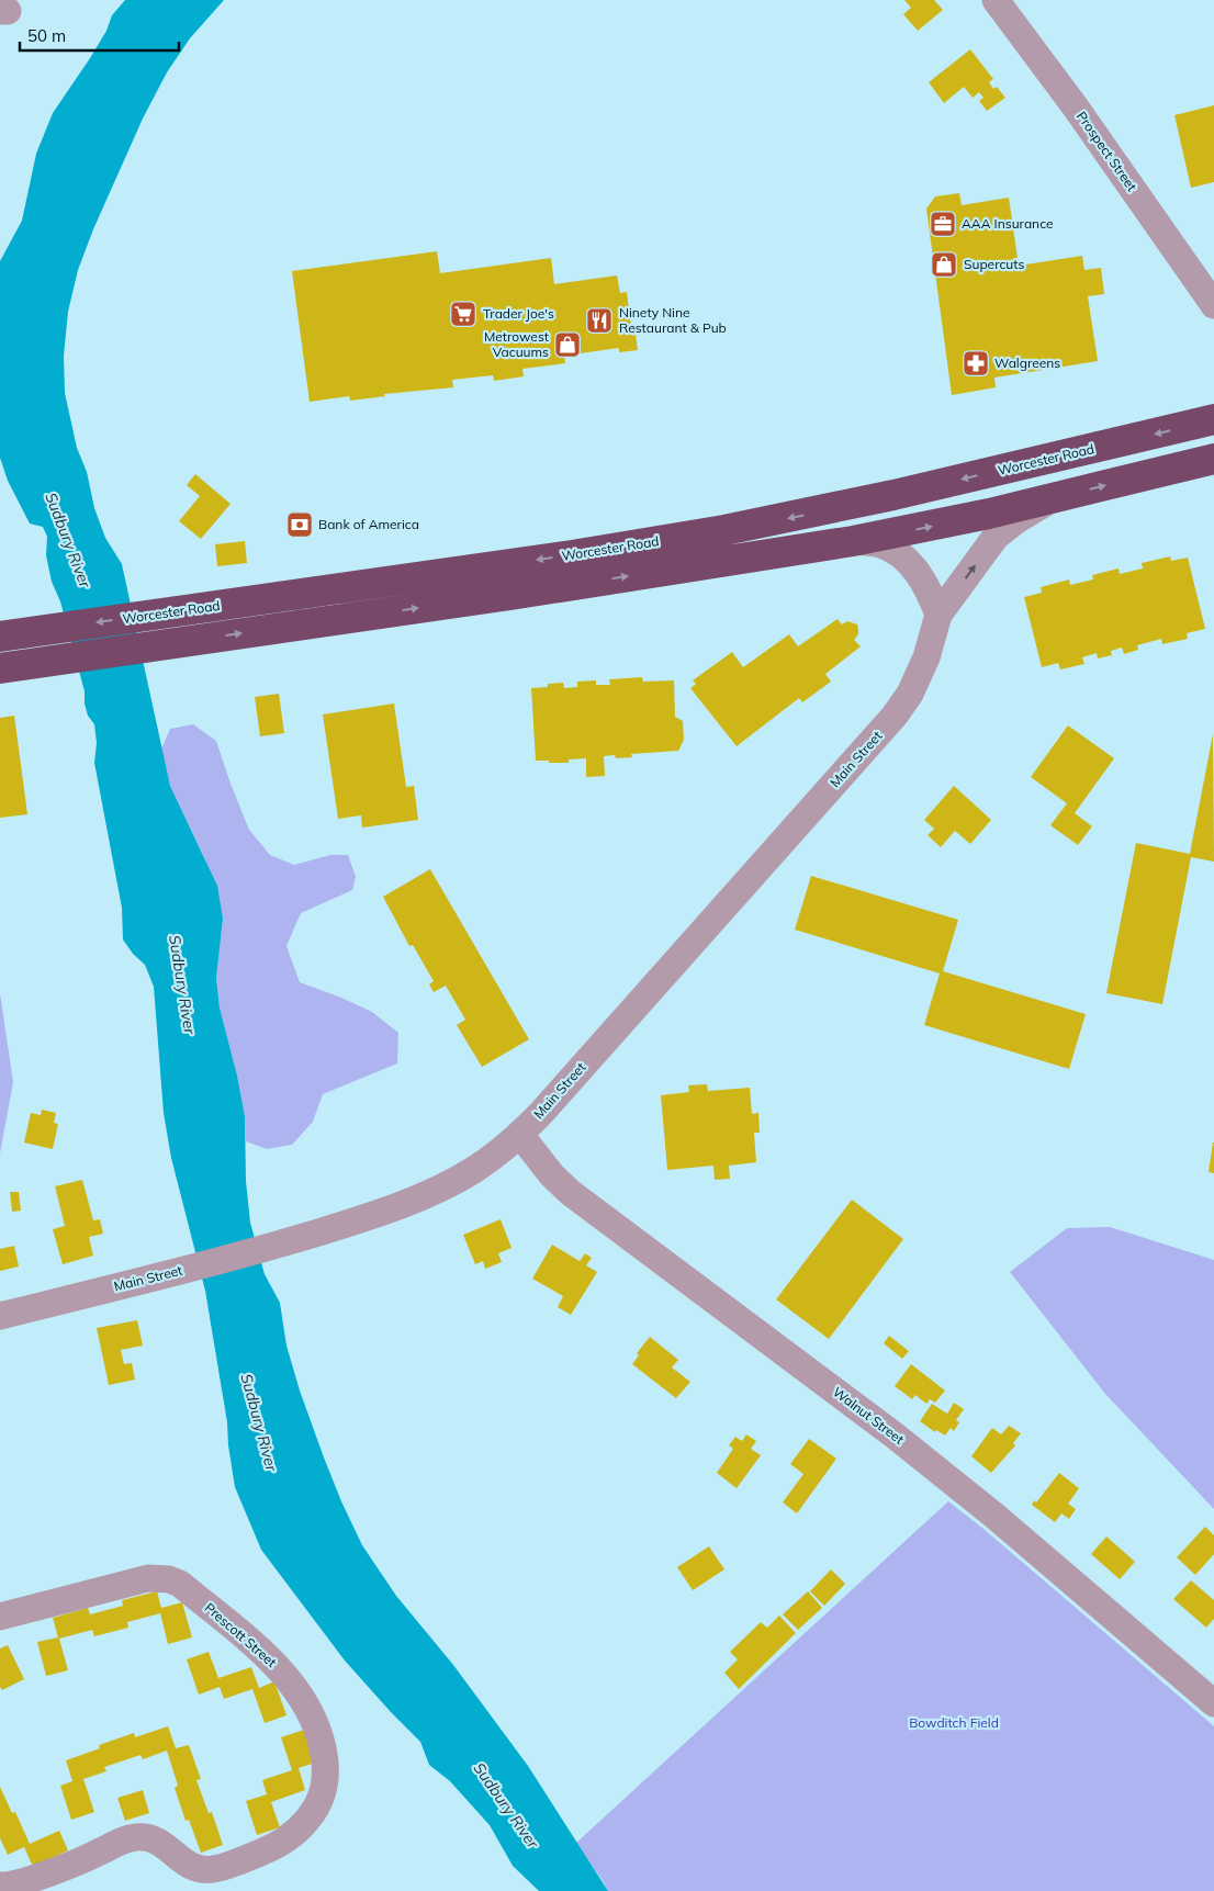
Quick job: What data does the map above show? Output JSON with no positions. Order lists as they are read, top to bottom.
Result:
{
  "streets": {
    "highway": ["Worcester Road"],
    "street": [
      "Prospect Street",
      "Main Street",
      "Walnut Street",
      "Prescott Street"
    ]
  },
  "crossings": [
    ["Main Street", "Walnut Street"]
  ],
  "water": ["Sudbury River"],
  "parks": ["Bowditch Field"],
  "places": {
    "office": ["AAA Insurance"],
    "shop": ["Supercuts", "Metrowest Vacuums"],
    "supermarket": ["Trader Joe's"],
    "restaurant": ["Ninety Nine Restaurant & Pub"],
    "pharmacy": ["Walgreens"],
    "bank": ["Bank of America"]
  },
  "scale_bar": "50 m"
}
